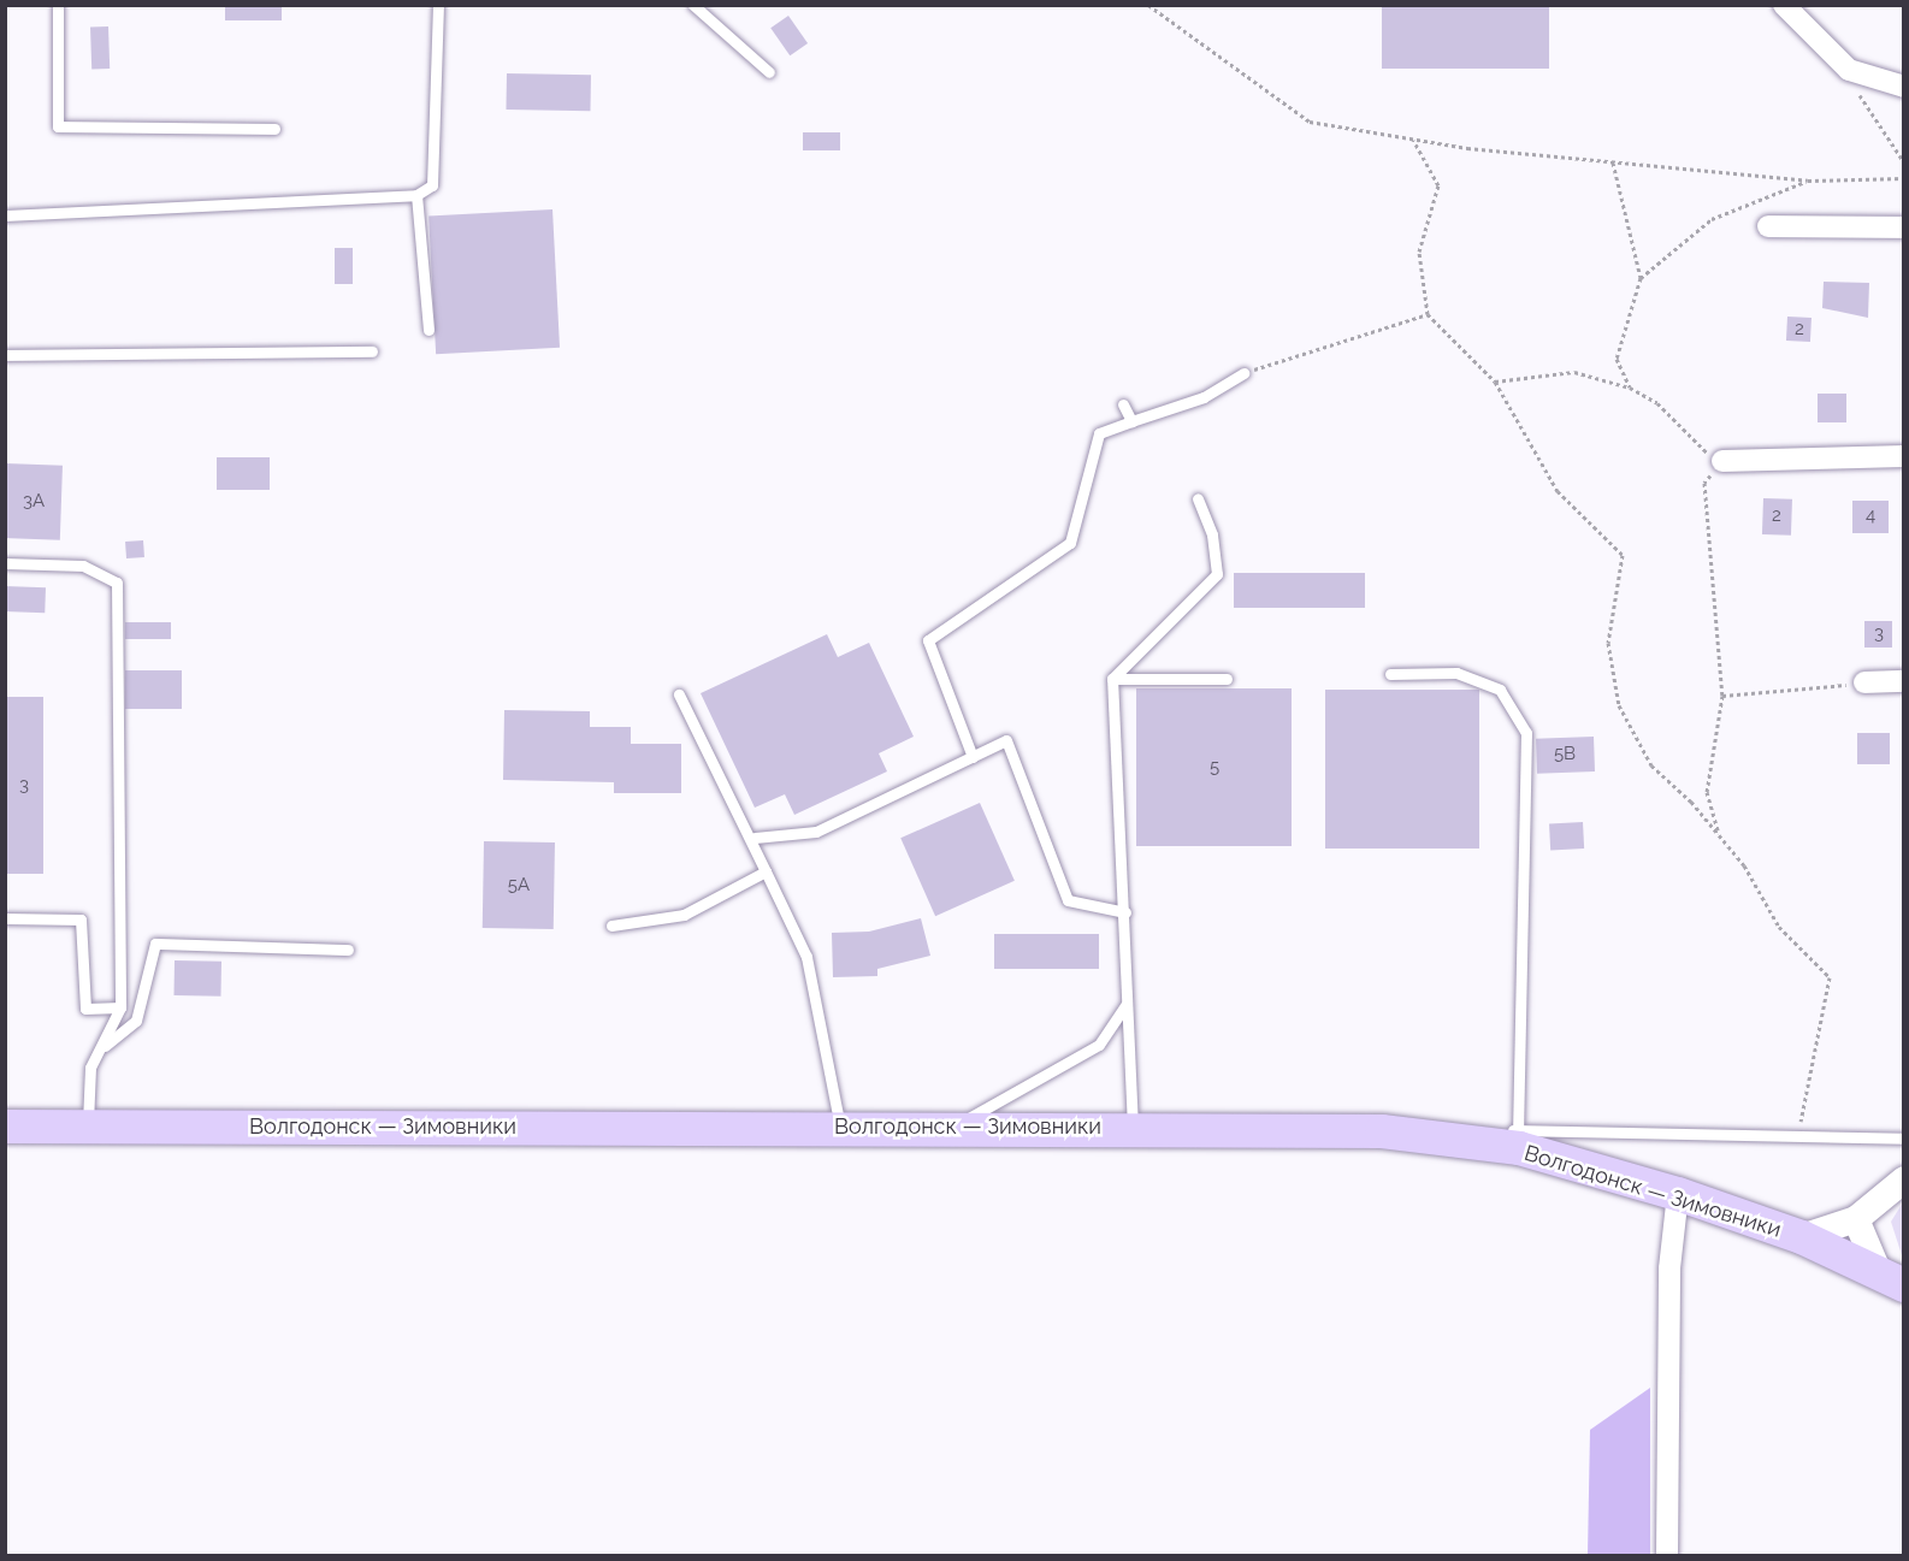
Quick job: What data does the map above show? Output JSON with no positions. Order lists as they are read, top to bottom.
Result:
{
  "streets": {
    "main road": ["Волгодонск — Зимовники"]
  },
  "house_numbers": [
    "2",
    "3А",
    "2",
    "4",
    "3",
    "5В",
    "5",
    "3",
    "5А"
  ]
}
